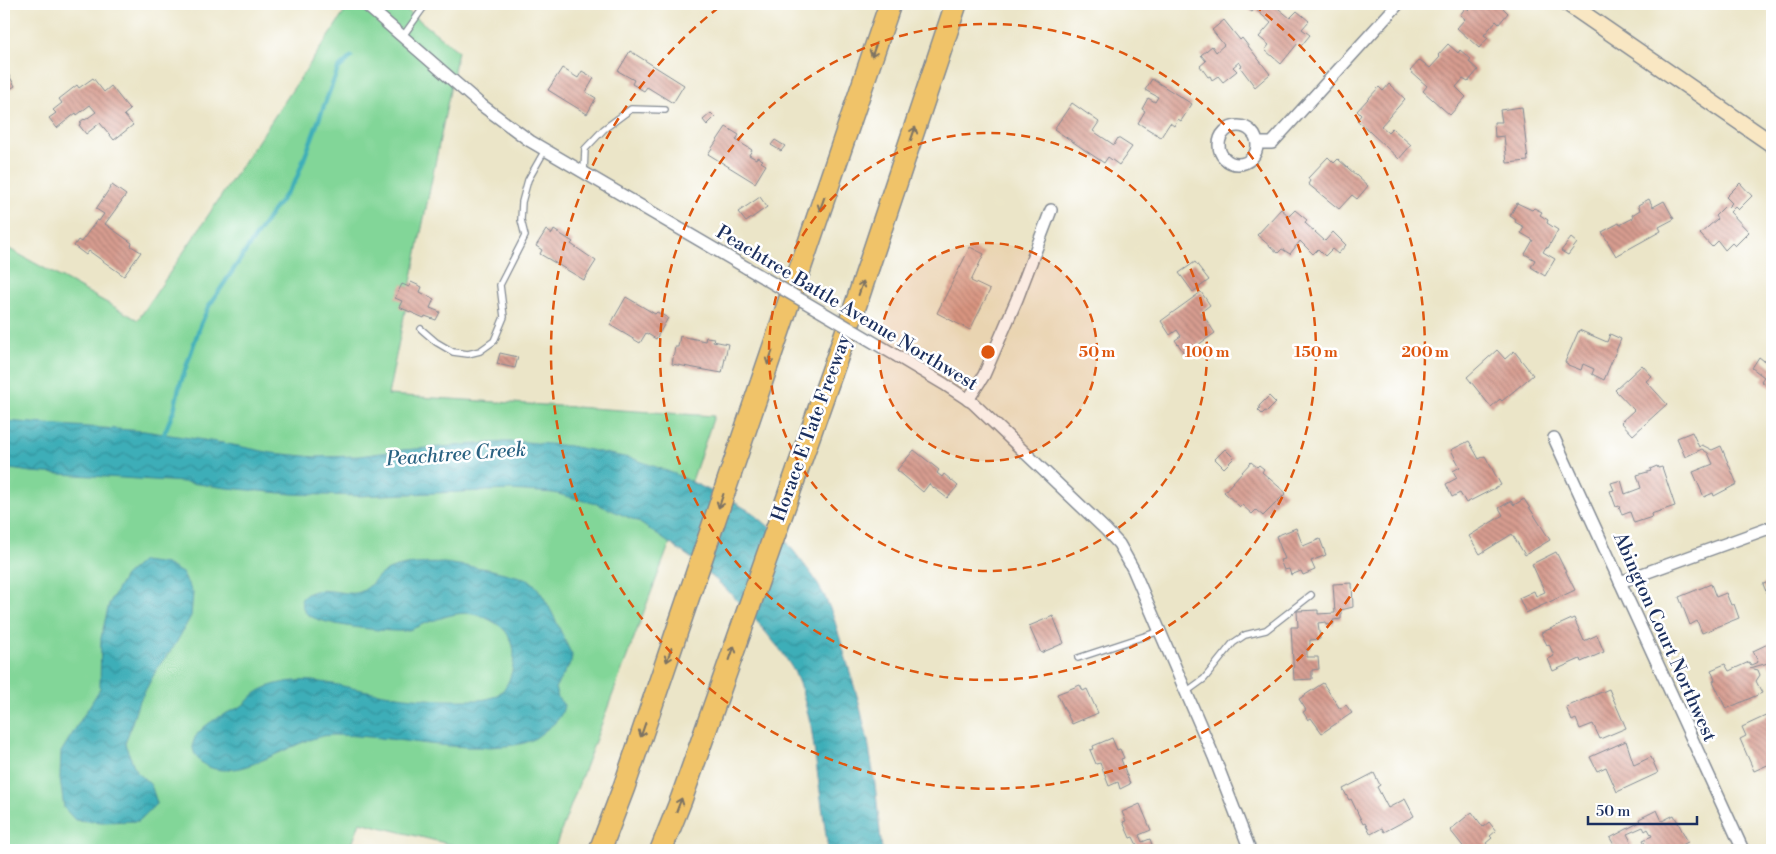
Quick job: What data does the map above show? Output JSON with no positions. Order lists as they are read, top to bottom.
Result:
{
  "streets": {
    "highway": ["Horace E Tate Freeway"],
    "street": ["Peachtree Battle Avenue Northwest", "Abington Court Northwest"]
  },
  "water": ["Peachtree Creek"],
  "scale_bar": "50 m",
  "rings": [
    "50 m",
    "100 m",
    "150 m",
    "200 m"
  ]
}
